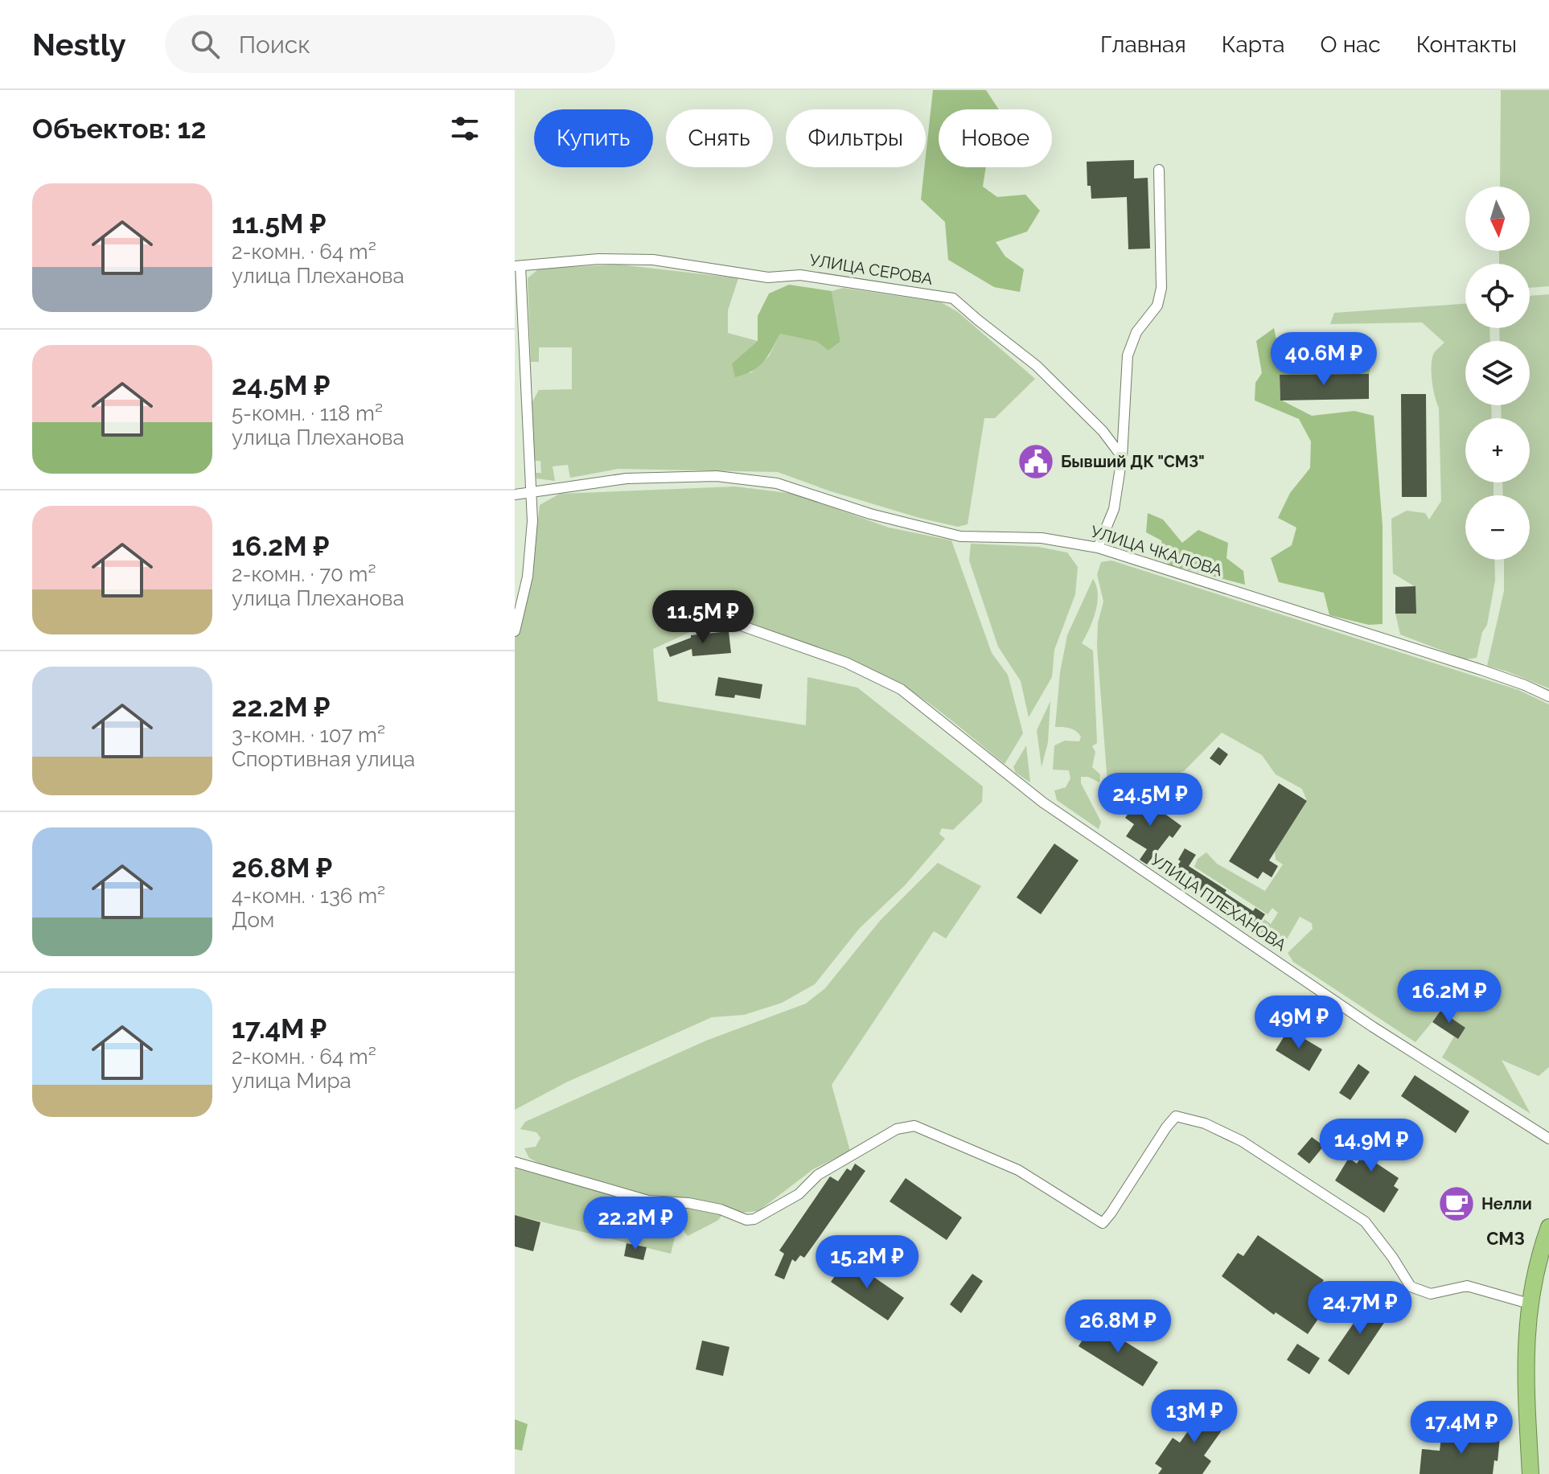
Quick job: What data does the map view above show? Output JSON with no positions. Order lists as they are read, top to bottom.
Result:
{
  "streets": {
    "street": ["УЛИЦА СЕРОВА", "УЛИЦА ЧКАЛОВА", "УЛИЦА ПЛЕХАНОВА"]
  },
  "districts": ["СМЗ"],
  "places": {
    "public building": ["Бывший ДК \"СМЗ\""],
    "cafe": ["Нелли"]
  },
  "north": "bottom",
  "page": {
    "header": "Nestly",
    "search": "Поиск",
    "nav": [
      "Главная",
      "Карта",
      "О нас",
      "Контакты"
    ],
    "heading": "Объектов: 12",
    "chip": [
      "Купить",
      "Снять",
      "Фильтры",
      "Новое"
    ],
    "list": [
      {
        "name": "11.5M ₽",
        "note": "2-комн. · 64 m² · улица Плеханова"
      },
      {
        "name": "24.5M ₽",
        "note": "5-комн. · 118 m² · улица Плеханова"
      },
      {
        "name": "16.2M ₽",
        "note": "2-комн. · 70 m² · улица Плеханова"
      },
      {
        "name": "22.2M ₽",
        "note": "3-комн. · 107 m² · Спортивная улица"
      },
      {
        "name": "26.8M ₽",
        "note": "4-комн. · 136 m² · Дом"
      },
      {
        "name": "17.4M ₽",
        "note": "2-комн. · 64 m² · улица Мира"
      }
    ],
    "map_buttons": ["+", "−"],
    "price": [
      "40.6M ₽",
      "11.5M ₽",
      "24.5M ₽",
      "16.2M ₽",
      "49M ₽",
      "14.9M ₽",
      "22.2M ₽",
      "15.2M ₽",
      "24.7M ₽",
      "26.8M ₽",
      "13M ₽",
      "17.4M ₽"
    ]
  }
}
